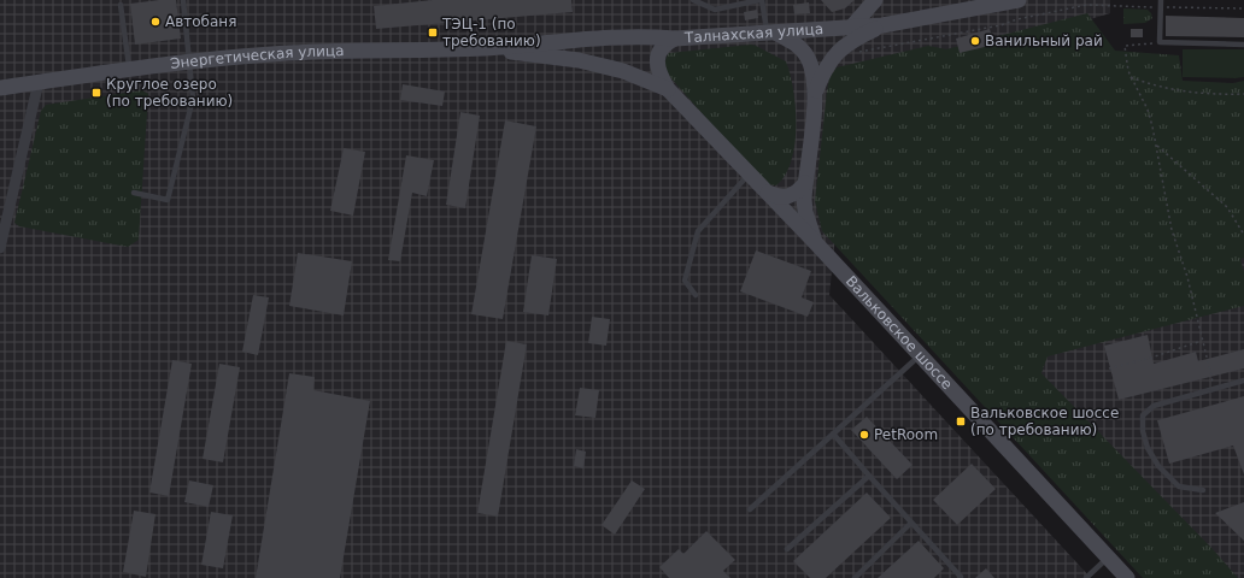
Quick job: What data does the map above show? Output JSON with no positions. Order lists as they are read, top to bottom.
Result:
{
  "streets": {
    "main road": ["Талнахская улица", "Энергетическая улица", "Вальковское шоссе"]
  },
  "crossings": [
    ["Талнахская улица", "Энергетическая улица"],
    ["Талнахская улица", "Вальковское шоссе"],
    ["Энергетическая улица", "Вальковское шоссе"]
  ],
  "places": {
    "other": ["Автобаня", "Ванильный рай", "PetRoom"],
    "transit": ["ТЭЦ-1 (по требованию)", "Круглое озеро (по требованию)", "Вальковское шоссе (по требованию)"]
  }
}
